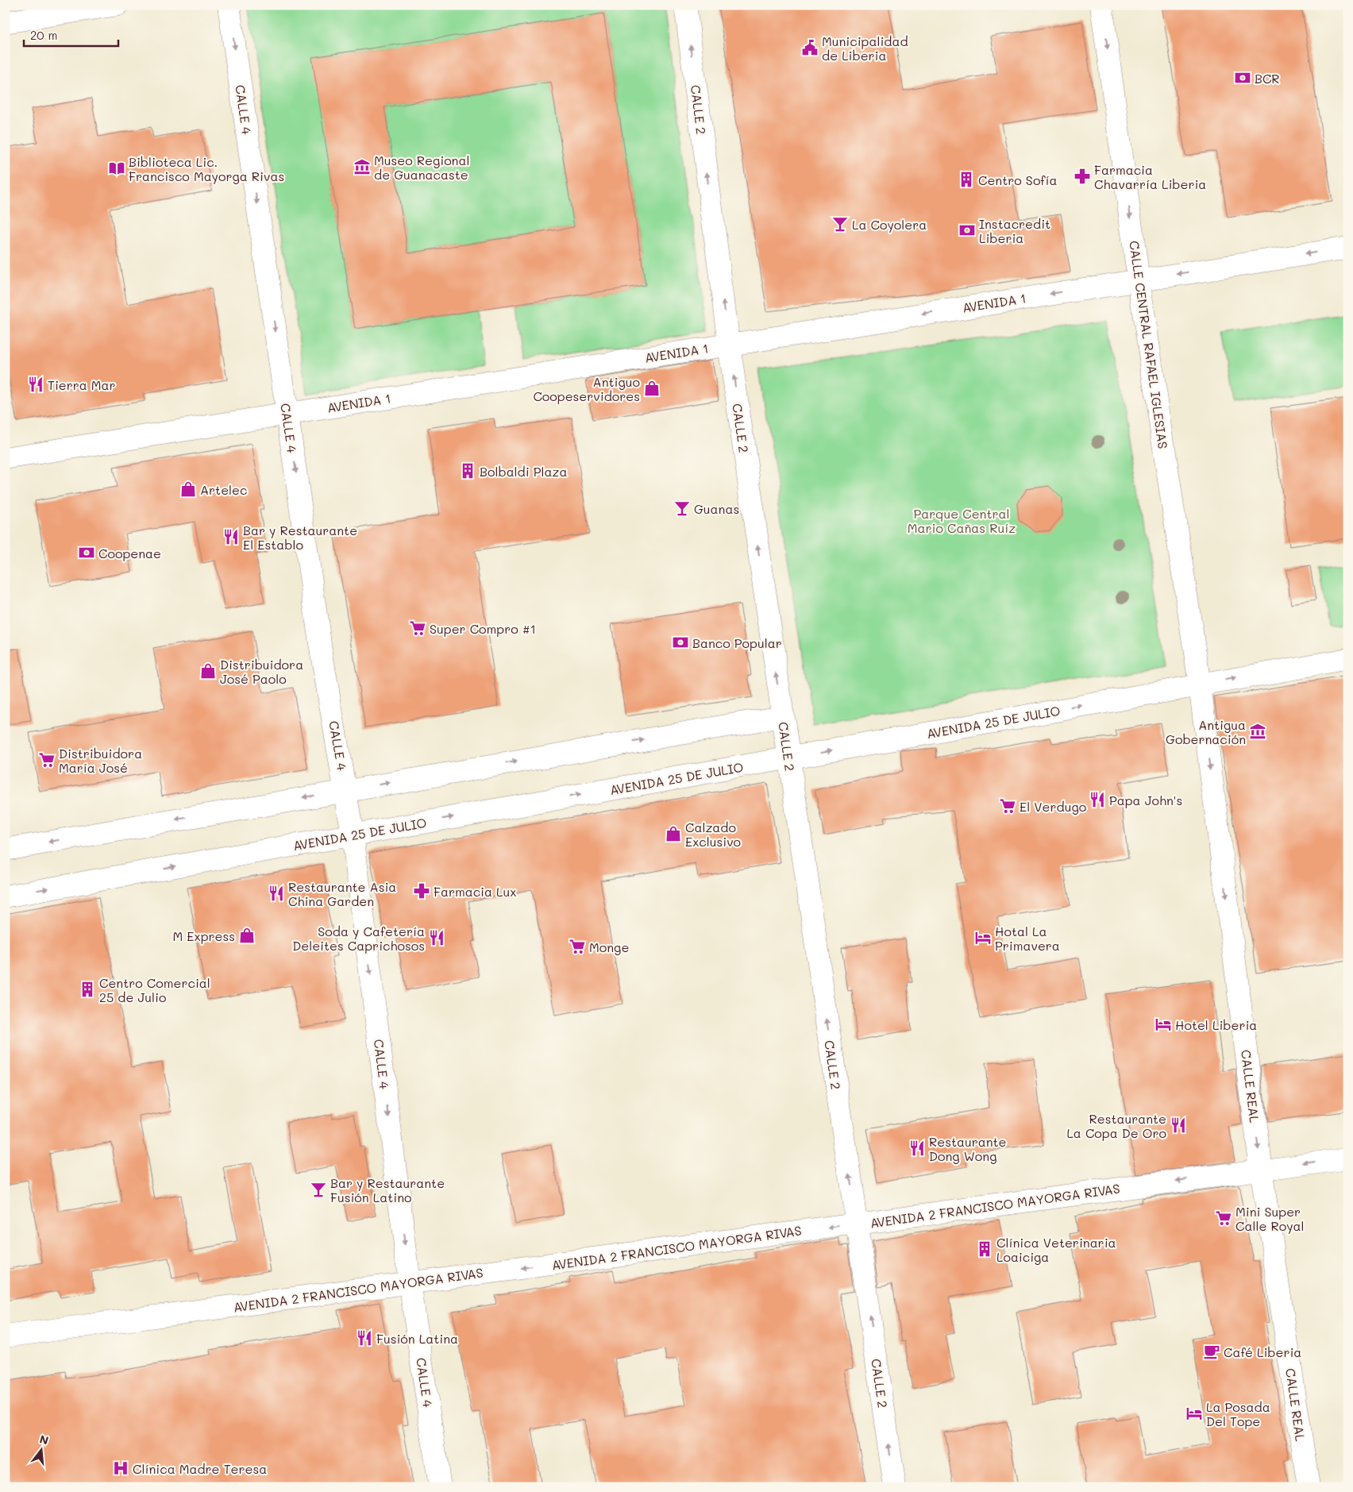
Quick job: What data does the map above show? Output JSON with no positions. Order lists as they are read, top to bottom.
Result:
{
  "streets": {
    "street": [
      "CALLE 4",
      "CALLE 2",
      "AVENIDA 1",
      "CALLE CENTRAL RAFAEL IGLESIAS",
      "AVENIDA 25 DE JULIO",
      "CALLE REAL",
      "AVENIDA 2 FRANCISCO MAYORGA RIVAS"
    ]
  },
  "crossings": [
    ["CALLE 4", "AVENIDA 1"],
    ["CALLE 4", "AVENIDA 25 DE JULIO"],
    ["CALLE 4", "AVENIDA 2 FRANCISCO MAYORGA RIVAS"],
    ["CALLE 2", "AVENIDA 1"],
    ["CALLE 2", "AVENIDA 25 DE JULIO"],
    ["CALLE 2", "AVENIDA 2 FRANCISCO MAYORGA RIVAS"],
    ["AVENIDA 1", "CALLE CENTRAL RAFAEL IGLESIAS"],
    ["CALLE CENTRAL RAFAEL IGLESIAS", "AVENIDA 25 DE JULIO"],
    ["CALLE CENTRAL RAFAEL IGLESIAS", "CALLE REAL"],
    ["AVENIDA 25 DE JULIO", "CALLE REAL"],
    ["CALLE REAL", "AVENIDA 2 FRANCISCO MAYORGA RIVAS"]
  ],
  "one_way": [
    "CALLE 4",
    "CALLE 2",
    "AVENIDA 1",
    "CALLE CENTRAL RAFAEL IGLESIAS",
    "CALLE REAL",
    "AVENIDA 2 FRANCISCO MAYORGA RIVAS"
  ],
  "parks": ["Parque Central Mario Cañas Ruíz"],
  "places": {
    "public building": ["Municipalidad de Liberia"],
    "bank": [
      "BCR",
      "Instacredit Liberia",
      "Coopenae",
      "Banco Popular"
    ],
    "museum": ["Museo Regional de Guanacaste", "Antigua Gobernación"],
    "library": ["Biblioteca Lic. Francisco Mayorga Rivas"],
    "pharmacy": ["Farmacia Chavarría Liberia", "Farmacia Lux"],
    "building": [
      "Centro Sofía",
      "Bolbaldi Plaza",
      "Centro Comercial 25 de Julio",
      "Clínica Veterinaria Loaiciga"
    ],
    "bar": ["La Coyolera", "Guanas", "Bar y Restaurante Fusión Latino"],
    "restaurant": [
      "Tierra Mar",
      "Bar y Restaurante El Establo",
      "Papa John's",
      "Restaurante Asia China Garden",
      "Soda y Cafetería Deleites Caprichosos",
      "Restaurante La Copa De Oro",
      "Restaurante Dong Wong",
      "Fusión Latina"
    ],
    "shop": [
      "Antiguo Coopeservidores",
      "Artelec",
      "Distribuidora José Paolo",
      "Calzado Exclusivo",
      "M Express"
    ],
    "supermarket": [
      "Super Compro #1",
      "Distribuidora María José",
      "El Verdugo",
      "Monge",
      "Mini Super Calle Royal"
    ],
    "hotel": ["Hotal La Primavera", "Hotel Liberia", "La Posada Del Tope"],
    "cafe": ["Café Liberia"],
    "hospital": ["Clínica Madre Teresa"]
  },
  "scale_bar": "20 m",
  "north": "top"
}
